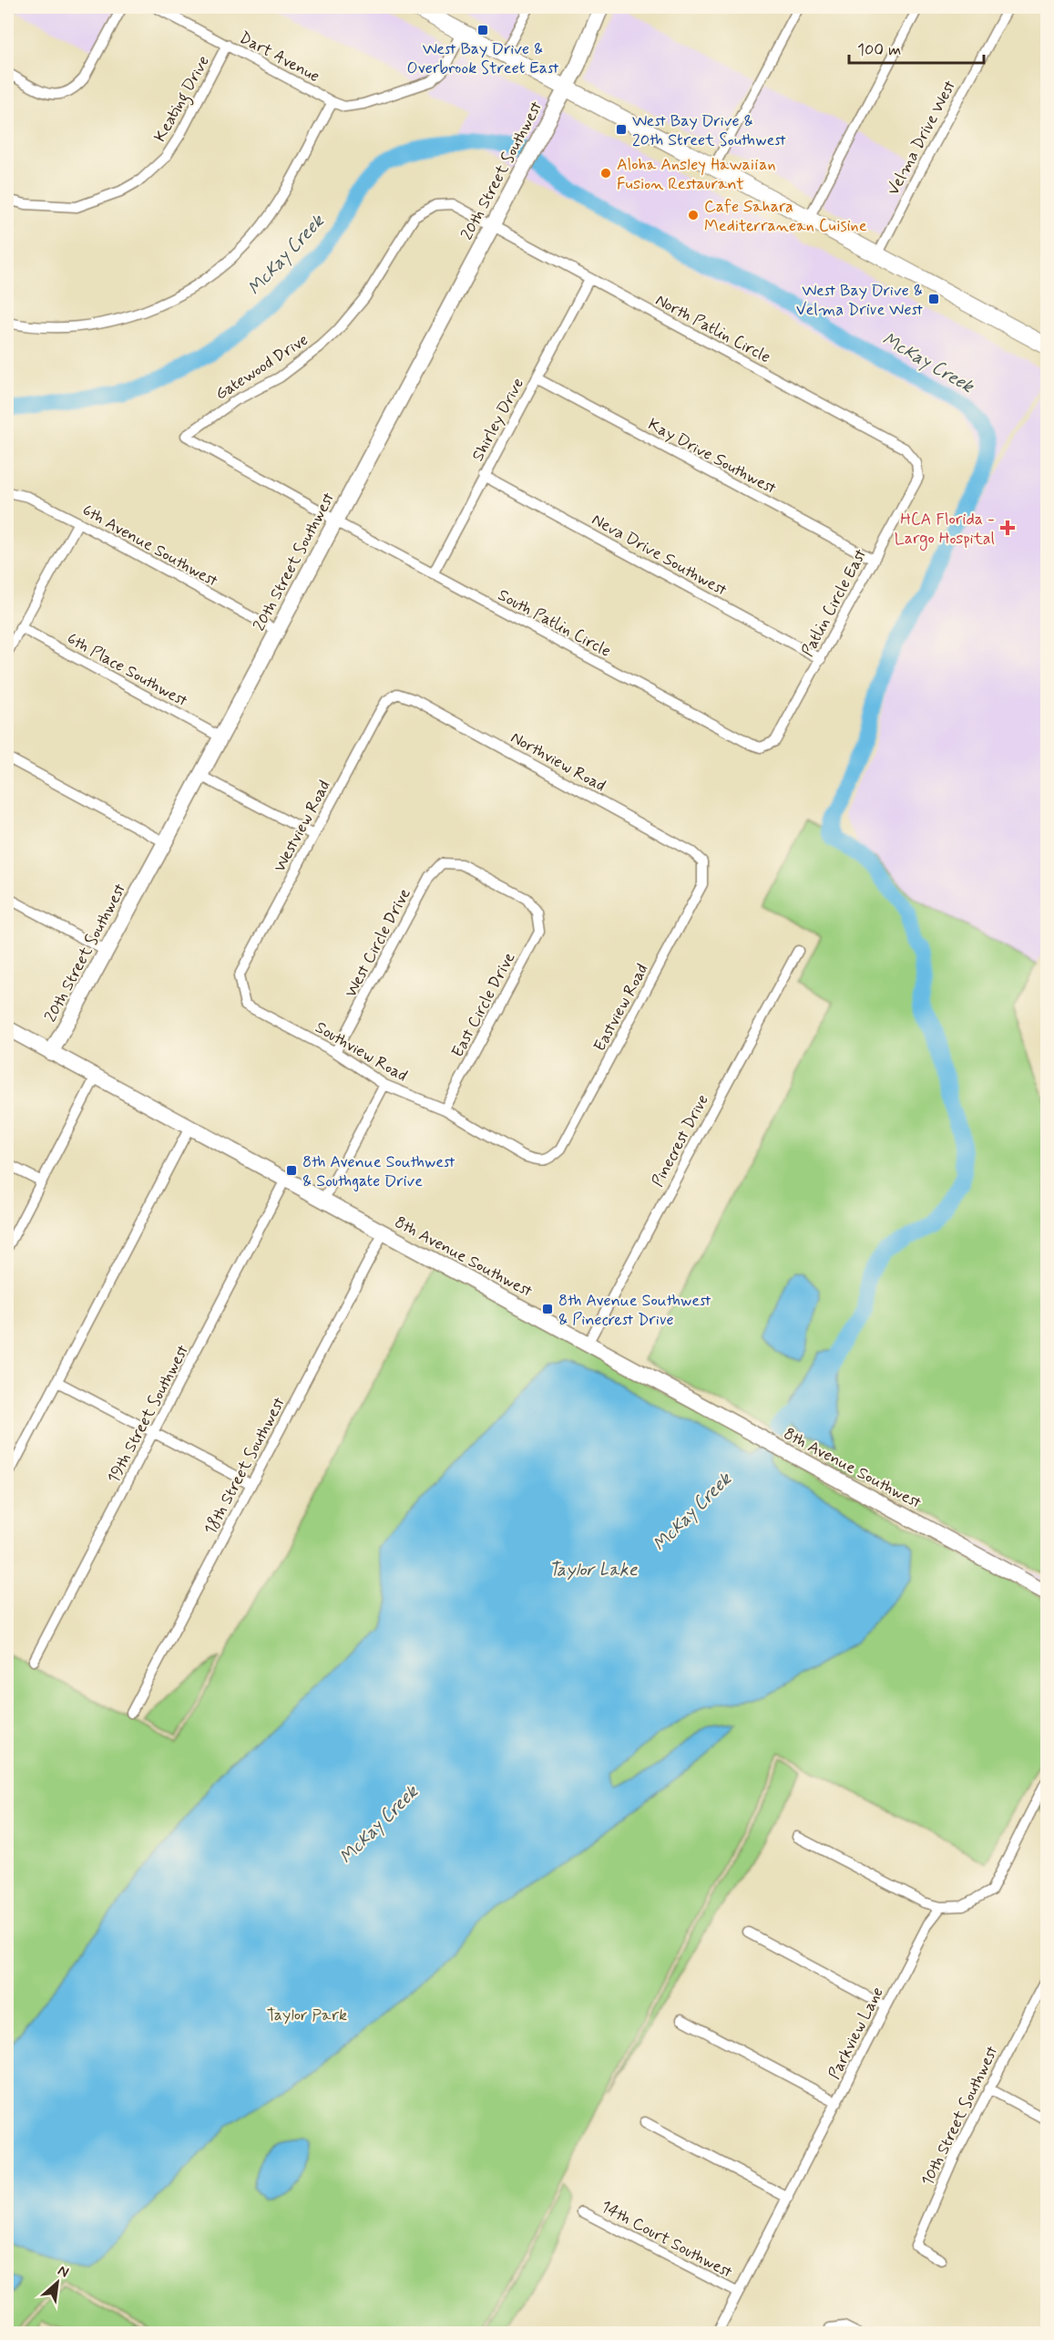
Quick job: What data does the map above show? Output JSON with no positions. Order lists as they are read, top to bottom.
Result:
{
  "streets": {
    "street": [
      "Dart Avenue",
      "Keating Drive",
      "Velma Drive West",
      "20th Street Southwest",
      "North Patlin Circle",
      "Gatewood Drive",
      "Shirley Drive",
      "Kay Drive Southwest",
      "6th Avenue Southwest",
      "Neva Drive Southwest",
      "Patlin Circle East",
      "South Patlin Circle",
      "6th Place Southwest",
      "Northview Road",
      "Westview Road",
      "West Circle Drive",
      "East Circle Drive",
      "Eastview Road",
      "Southview Road",
      "Pinecrest Drive",
      "8th Avenue Southwest",
      "19th Street Southwest",
      "18th Street Southwest",
      "Parkview Lane",
      "10th Street Southwest",
      "14th Court Southwest"
    ]
  },
  "crossings": [
    ["Dart Avenue", "Keating Drive"],
    ["20th Street Southwest", "North Patlin Circle"],
    ["20th Street Southwest", "Gatewood Drive"],
    ["20th Street Southwest", "6th Avenue Southwest"],
    ["20th Street Southwest", "South Patlin Circle"],
    ["20th Street Southwest", "6th Place Southwest"],
    ["20th Street Southwest", "8th Avenue Southwest"],
    ["North Patlin Circle", "Gatewood Drive"],
    ["North Patlin Circle", "Shirley Drive"],
    ["North Patlin Circle", "Patlin Circle East"],
    ["Gatewood Drive", "South Patlin Circle"],
    ["Shirley Drive", "Kay Drive Southwest"],
    ["Shirley Drive", "Neva Drive Southwest"],
    ["Shirley Drive", "South Patlin Circle"],
    ["Kay Drive Southwest", "Patlin Circle East"],
    ["Neva Drive Southwest", "Patlin Circle East"],
    ["Patlin Circle East", "South Patlin Circle"],
    ["Northview Road", "Westview Road"],
    ["Northview Road", "Eastview Road"],
    ["Westview Road", "Southview Road"],
    ["West Circle Drive", "East Circle Drive"],
    ["West Circle Drive", "Southview Road"],
    ["East Circle Drive", "Southview Road"],
    ["Eastview Road", "Southview Road"],
    ["Pinecrest Drive", "8th Avenue Southwest"],
    ["8th Avenue Southwest", "19th Street Southwest"],
    ["8th Avenue Southwest", "18th Street Southwest"],
    ["Parkview Lane", "14th Court Southwest"]
  ],
  "water": ["McKay Creek", "Taylor Lake"],
  "parks": ["Taylor Park"],
  "places": {
    "transit": [
      "West Bay Drive & Overbrook Street East",
      "West Bay Drive & 20th Street Southwest",
      "West Bay Drive & Velma Drive West",
      "8th Avenue Southwest & Southgate Drive",
      "8th Avenue Southwest & Pinecrest Drive"
    ],
    "other": ["Aloha Ansley Hawaiian Fusion Restaurant", "Cafe Sahara Mediterranean Cuisine"],
    "health": ["HCA Florida - Largo Hospital"]
  },
  "scale_bar": "100 m",
  "north": "top right"
}
